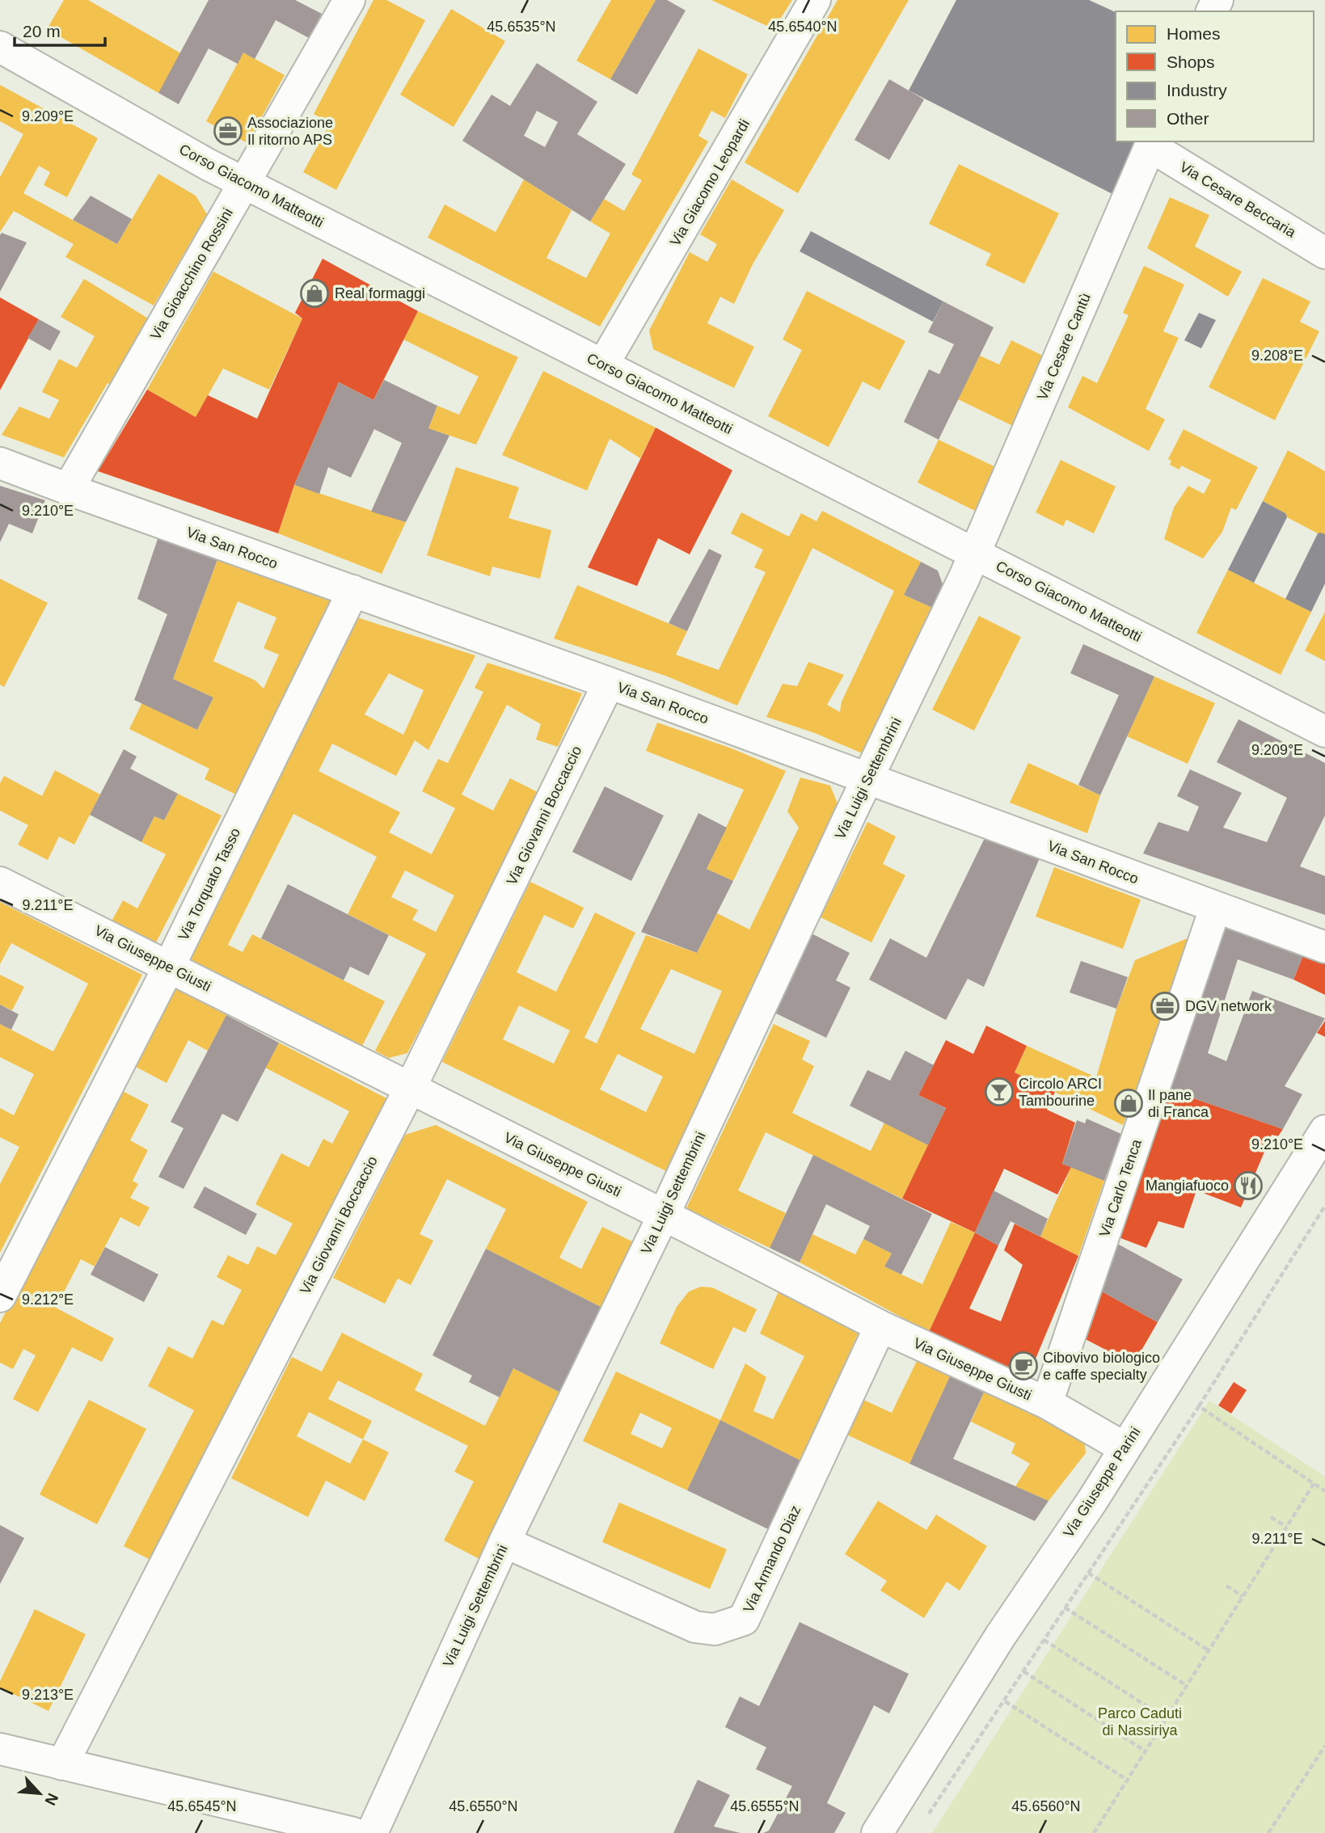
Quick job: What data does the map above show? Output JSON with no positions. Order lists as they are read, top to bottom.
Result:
{
  "streets": {
    "street": [
      "Via Giacomo Leopardi",
      "Corso Giacomo Matteotti",
      "Via Cesare Beccaria",
      "Via Gioacchino Rossini",
      "Via Cesare Cantù",
      "Via San Rocco",
      "Via Luigi Settembrini",
      "Via Giovanni Boccaccio",
      "Via Torquato Tasso",
      "Via Giuseppe Giusti",
      "Via Carlo Tenca",
      "Via Giuseppe Parini",
      "Via Armando Diaz"
    ]
  },
  "crossings": [
    ["Via Giacomo Leopardi", "Corso Giacomo Matteotti"],
    ["Corso Giacomo Matteotti", "Via Gioacchino Rossini"],
    ["Corso Giacomo Matteotti", "Via Cesare Cantù"],
    ["Corso Giacomo Matteotti", "Via Luigi Settembrini"],
    ["Via Cesare Beccaria", "Via Cesare Cantù"],
    ["Via Gioacchino Rossini", "Via San Rocco"],
    ["Via Cesare Cantù", "Via Luigi Settembrini"],
    ["Via San Rocco", "Via Luigi Settembrini"],
    ["Via San Rocco", "Via Giovanni Boccaccio"],
    ["Via San Rocco", "Via Torquato Tasso"],
    ["Via San Rocco", "Via Carlo Tenca"],
    ["Via Luigi Settembrini", "Via Giuseppe Giusti"],
    ["Via Luigi Settembrini", "Via Armando Diaz"],
    ["Via Giovanni Boccaccio", "Via Giuseppe Giusti"],
    ["Via Torquato Tasso", "Via Giuseppe Giusti"],
    ["Via Giuseppe Giusti", "Via Carlo Tenca"],
    ["Via Giuseppe Giusti", "Via Giuseppe Parini"],
    ["Via Giuseppe Giusti", "Via Armando Diaz"]
  ],
  "parks": ["Parco Caduti di Nassiriya"],
  "places": {
    "office": ["Associazione Il ritorno APS", "DGV network"],
    "shop": ["Real formaggi", "Il pane di Franca"],
    "bar": ["Circolo ARCI Tambourine"],
    "restaurant": ["Mangiafuoco"],
    "cafe": ["Cibovivo biologico e caffe specialty"]
  },
  "legend": [
    "Homes",
    "Shops",
    "Industry",
    "Other"
  ],
  "scale_bar": "20 m",
  "north": "bottom right",
  "coordinates": [
    "45.6535°N",
    "45.6540°N",
    "9.209°E",
    "9.208°E",
    "9.210°E",
    "9.211°E",
    "9.212°E",
    "9.213°E",
    "45.6545°N",
    "45.6550°N",
    "45.6555°N",
    "45.6560°N"
  ]
}
